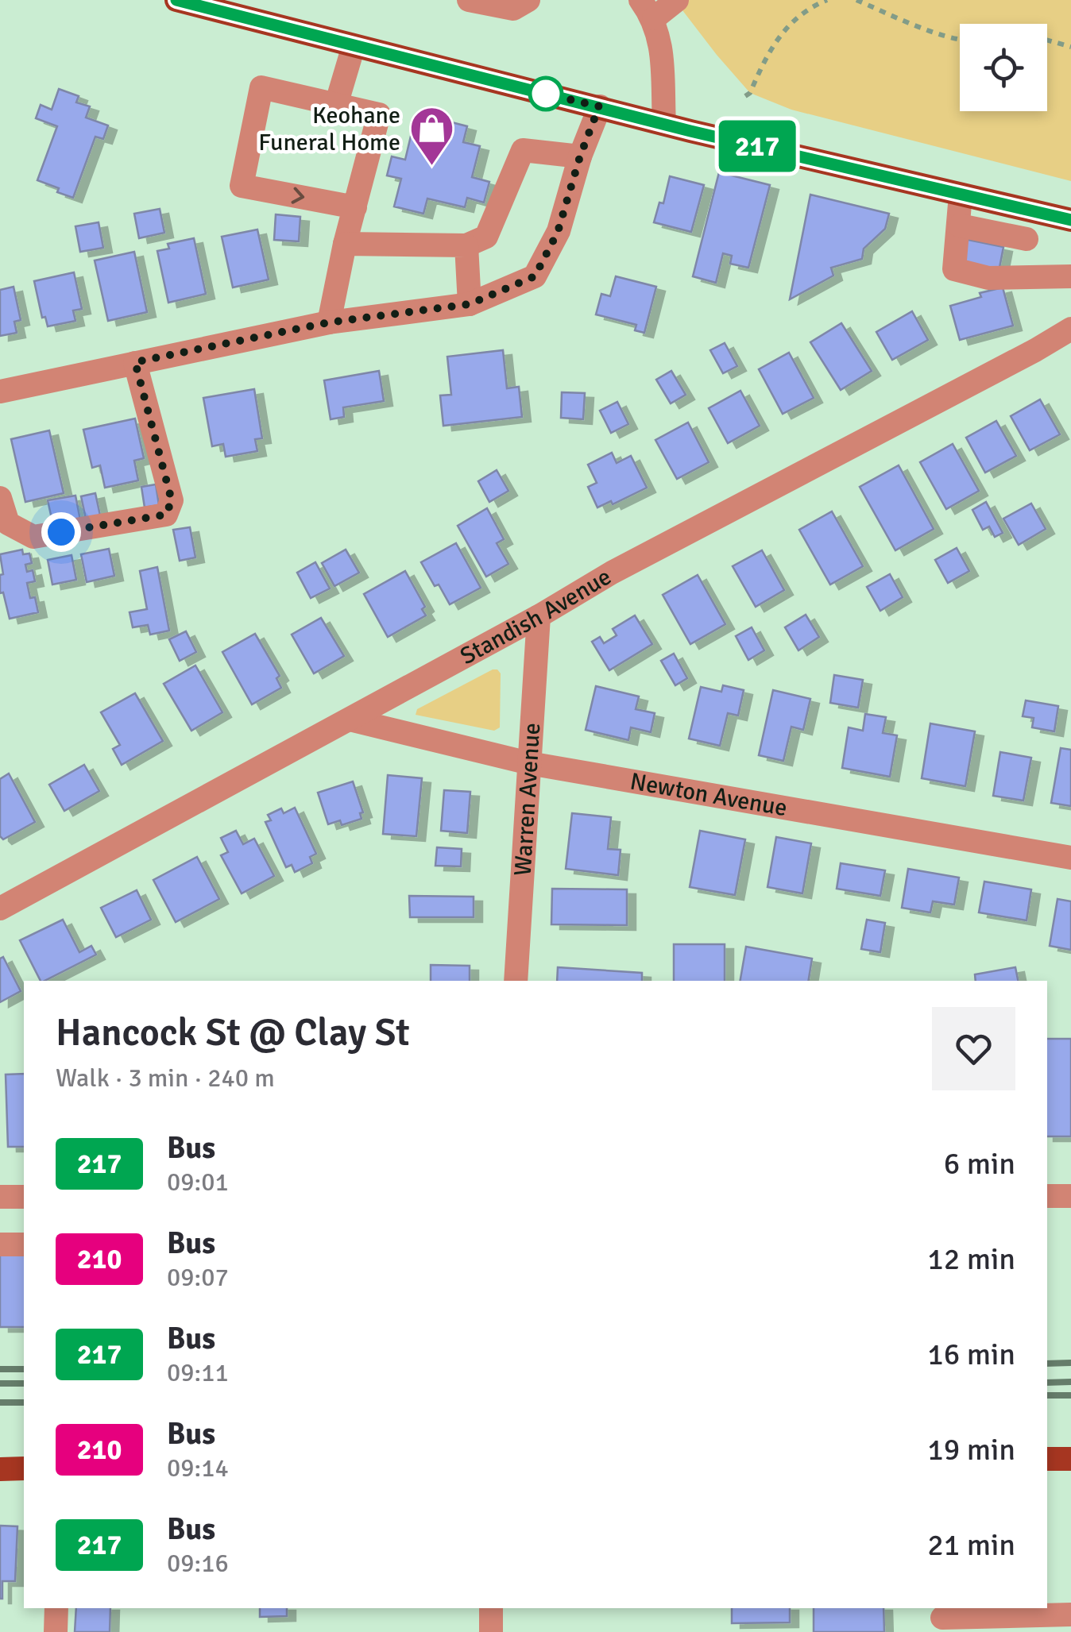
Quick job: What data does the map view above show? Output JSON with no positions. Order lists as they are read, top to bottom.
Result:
{
  "streets": {
    "street": ["Standish Avenue", "Newton Avenue", "Warren Avenue"]
  },
  "crossings": [
    ["Standish Avenue", "Newton Avenue"],
    ["Standish Avenue", "Warren Avenue"],
    ["Newton Avenue", "Warren Avenue"]
  ],
  "places": {
    "shop": ["Keohane Funeral Home"]
  },
  "lines": ["bus line 217"],
  "page": {
    "on_map": "217",
    "heading": ["Hancock St @ Clay St", "Walk · 3 min · 240 m"],
    "list": [
      {
        "mark": "217",
        "name": "Bus",
        "note": "09:01",
        "value": "6 min"
      },
      {
        "mark": "210",
        "name": "Bus",
        "note": "09:07",
        "value": "12 min"
      },
      {
        "mark": "217",
        "name": "Bus",
        "note": "09:11",
        "value": "16 min"
      },
      {
        "mark": "210",
        "name": "Bus",
        "note": "09:14",
        "value": "19 min"
      },
      {
        "mark": "217",
        "name": "Bus",
        "note": "09:16",
        "value": "21 min"
      }
    ]
  }
}
